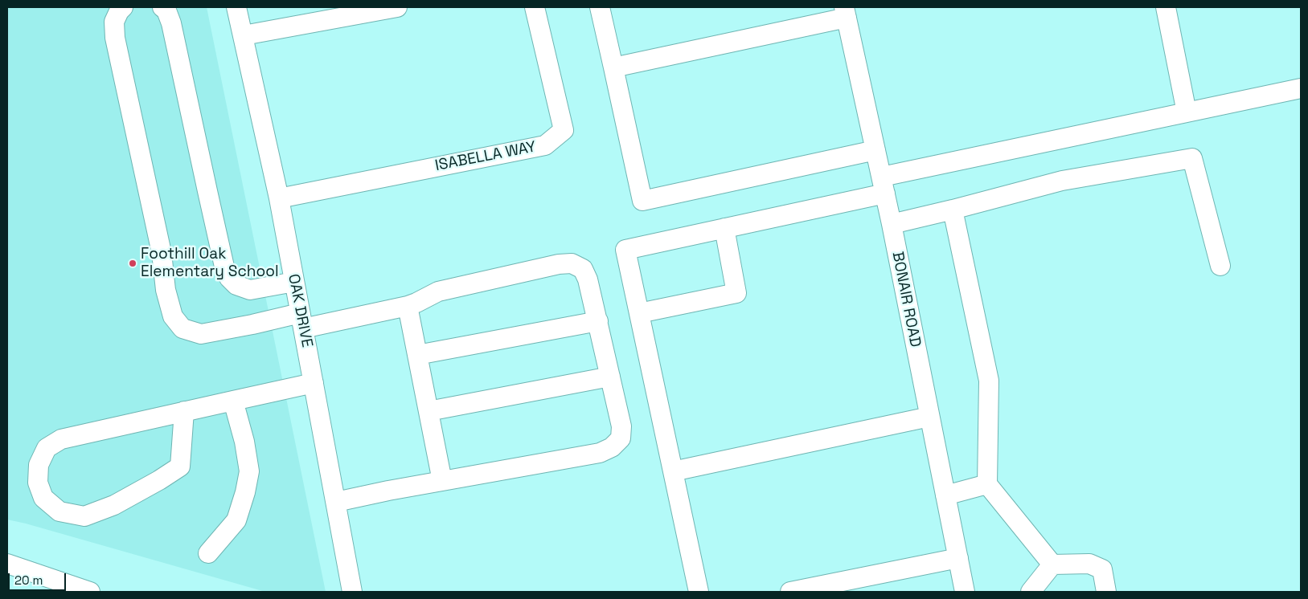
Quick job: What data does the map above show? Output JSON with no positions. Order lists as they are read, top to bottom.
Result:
{
  "streets": {
    "street": ["ISABELLA WAY", "BONAIR ROAD", "OAK DRIVE"]
  },
  "crossings": [
    ["ISABELLA WAY", "OAK DRIVE"]
  ],
  "places": ["Foothill Oak Elementary School"],
  "scale_bar": "20 m"
}
